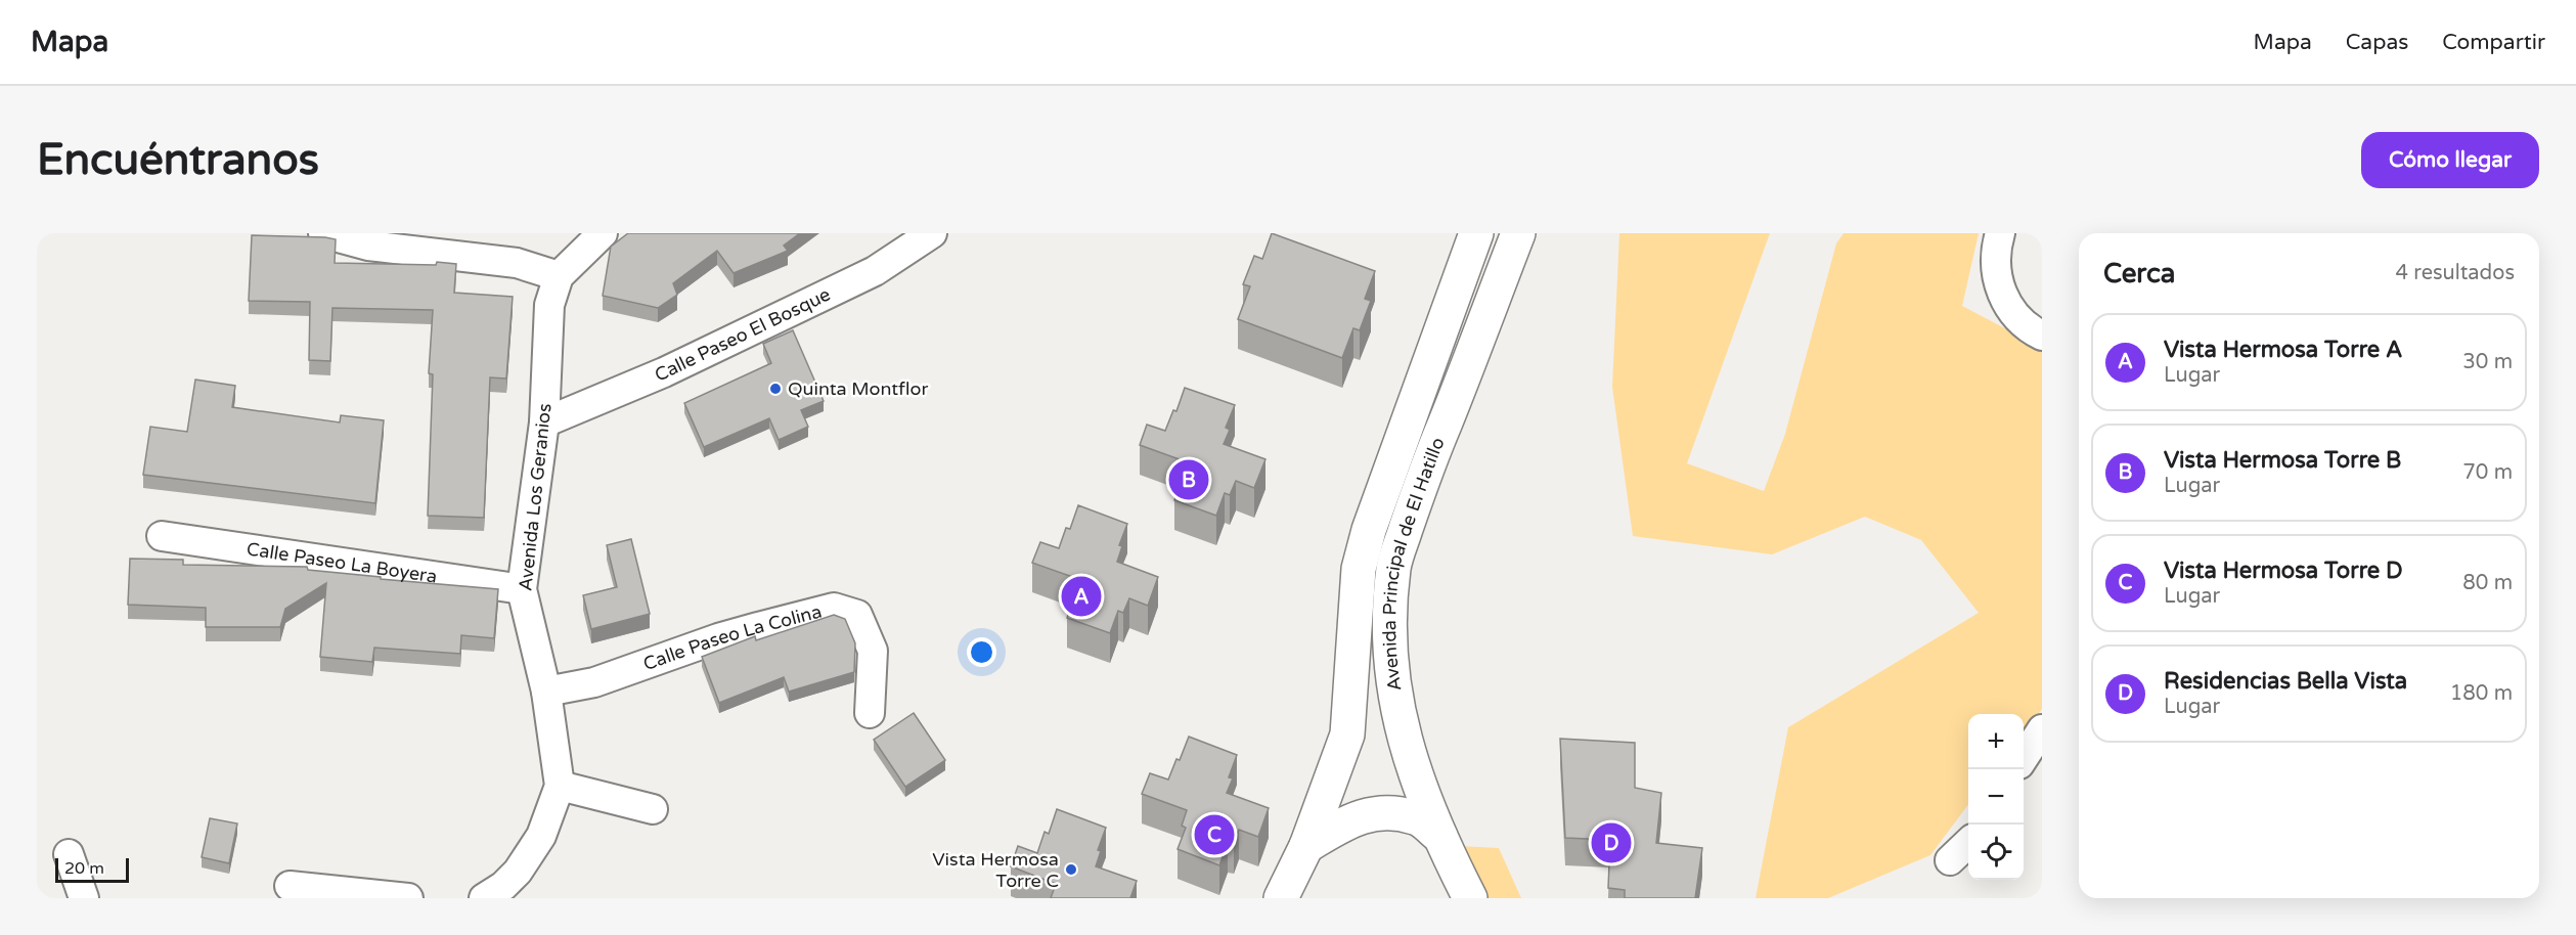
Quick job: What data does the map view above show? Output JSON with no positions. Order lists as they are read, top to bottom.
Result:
{
  "streets": {
    "main road": ["Avenida Principal de El Hatillo"],
    "street": [
      "Calle Paseo El Bosque",
      "Avenida Los Geranios",
      "Calle Paseo La Boyera",
      "Calle Paseo La Colina"
    ]
  },
  "crossings": [
    ["Calle Paseo El Bosque", "Avenida Los Geranios"],
    ["Avenida Los Geranios", "Calle Paseo La Boyera"],
    ["Avenida Los Geranios", "Calle Paseo La Colina"]
  ],
  "places": ["Quinta Montflor", "Vista Hermosa Torre C"],
  "scale_bar": "20 m",
  "page": {
    "header": "Mapa",
    "nav": ["Mapa", "Capas", "Compartir"],
    "buttons": "Cómo llegar",
    "title": "Encuéntranos",
    "heading": ["Cerca", "4 resultados"],
    "list": [
      {
        "mark": "A",
        "name": "Vista Hermosa Torre A",
        "note": "Lugar",
        "value": "30 m"
      },
      {
        "mark": "B",
        "name": "Vista Hermosa Torre B",
        "note": "Lugar",
        "value": "70 m"
      },
      {
        "mark": "C",
        "name": "Vista Hermosa Torre D",
        "note": "Lugar",
        "value": "80 m"
      },
      {
        "mark": "D",
        "name": "Residencias Bella Vista",
        "note": "Lugar",
        "value": "180 m"
      }
    ],
    "pins": [
      "B",
      "A",
      "C",
      "D"
    ],
    "map_buttons": ["+", "−"],
    "scale": "20 m"
  }
}
